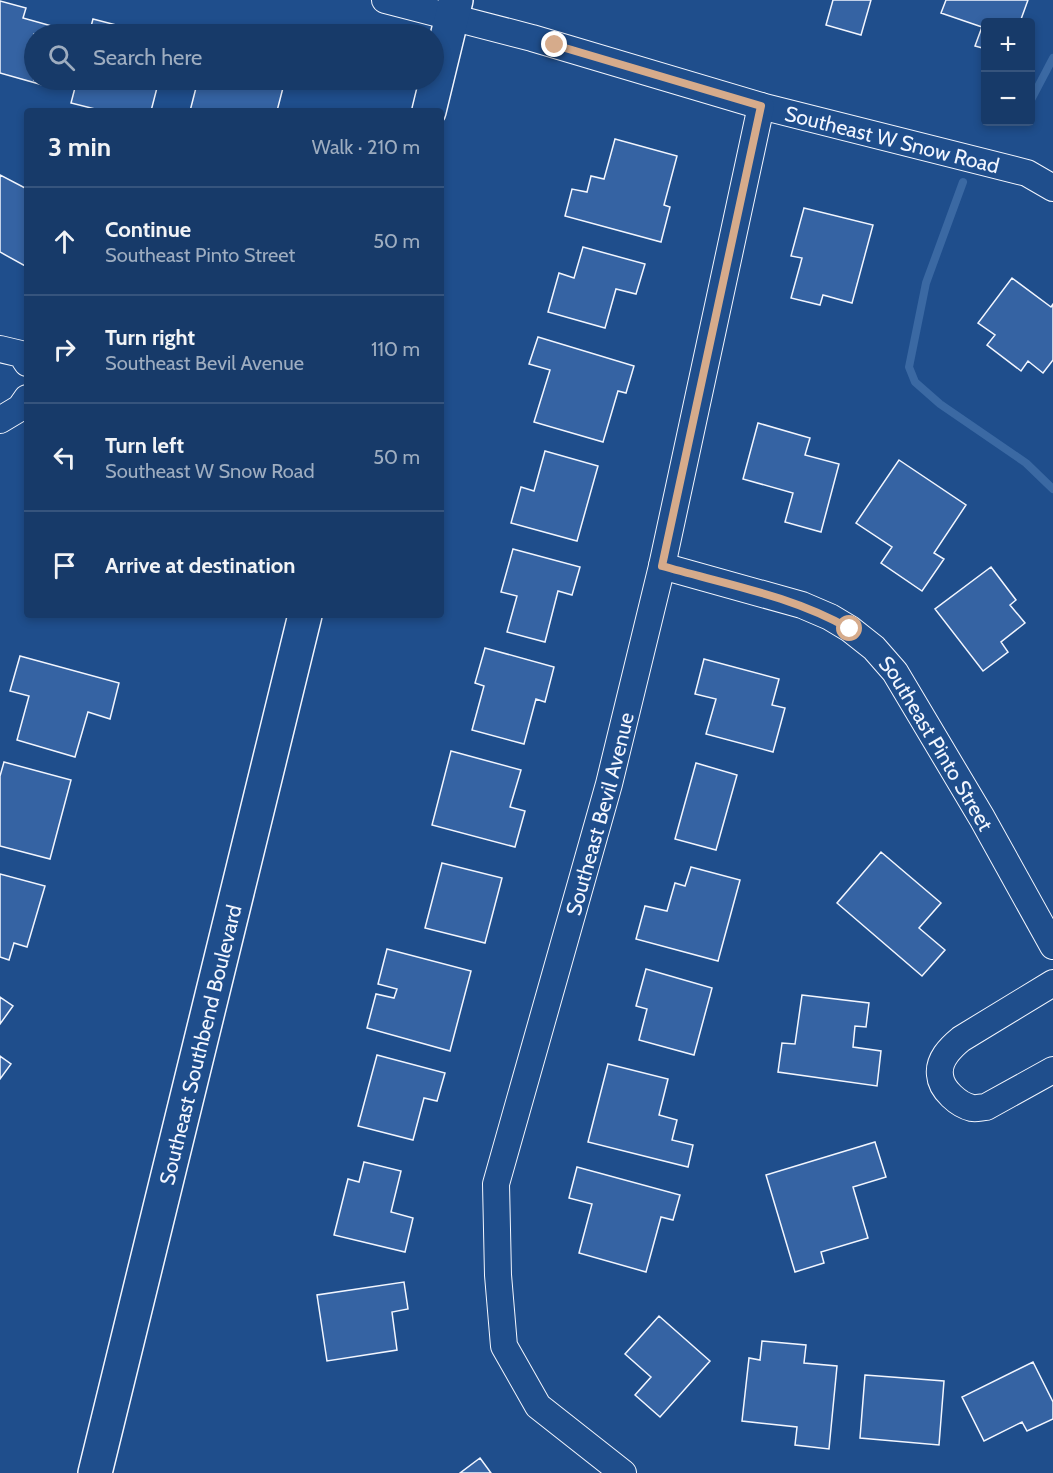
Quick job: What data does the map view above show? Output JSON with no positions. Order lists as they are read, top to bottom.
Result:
{
  "streets": {
    "street": [
      "Southeast W Snow Road",
      "Southeast Pinto Street",
      "Southeast Bevil Avenue",
      "Southeast Southbend Boulevard"
    ]
  },
  "crossings": [
    ["Southeast W Snow Road", "Southeast Bevil Avenue"],
    ["Southeast Pinto Street", "Southeast Bevil Avenue"]
  ],
  "page": {
    "map_buttons": ["+", "−"],
    "search": "Search here",
    "heading": ["3 min", "Walk · 210 m"],
    "list": [
      ["Continue", "Southeast Pinto Street", "50 m"],
      ["Turn right", "Southeast Bevil Avenue", "110 m"],
      ["Turn left", "Southeast W Snow Road", "50 m"],
      "Arrive at destination"
    ]
  }
}
